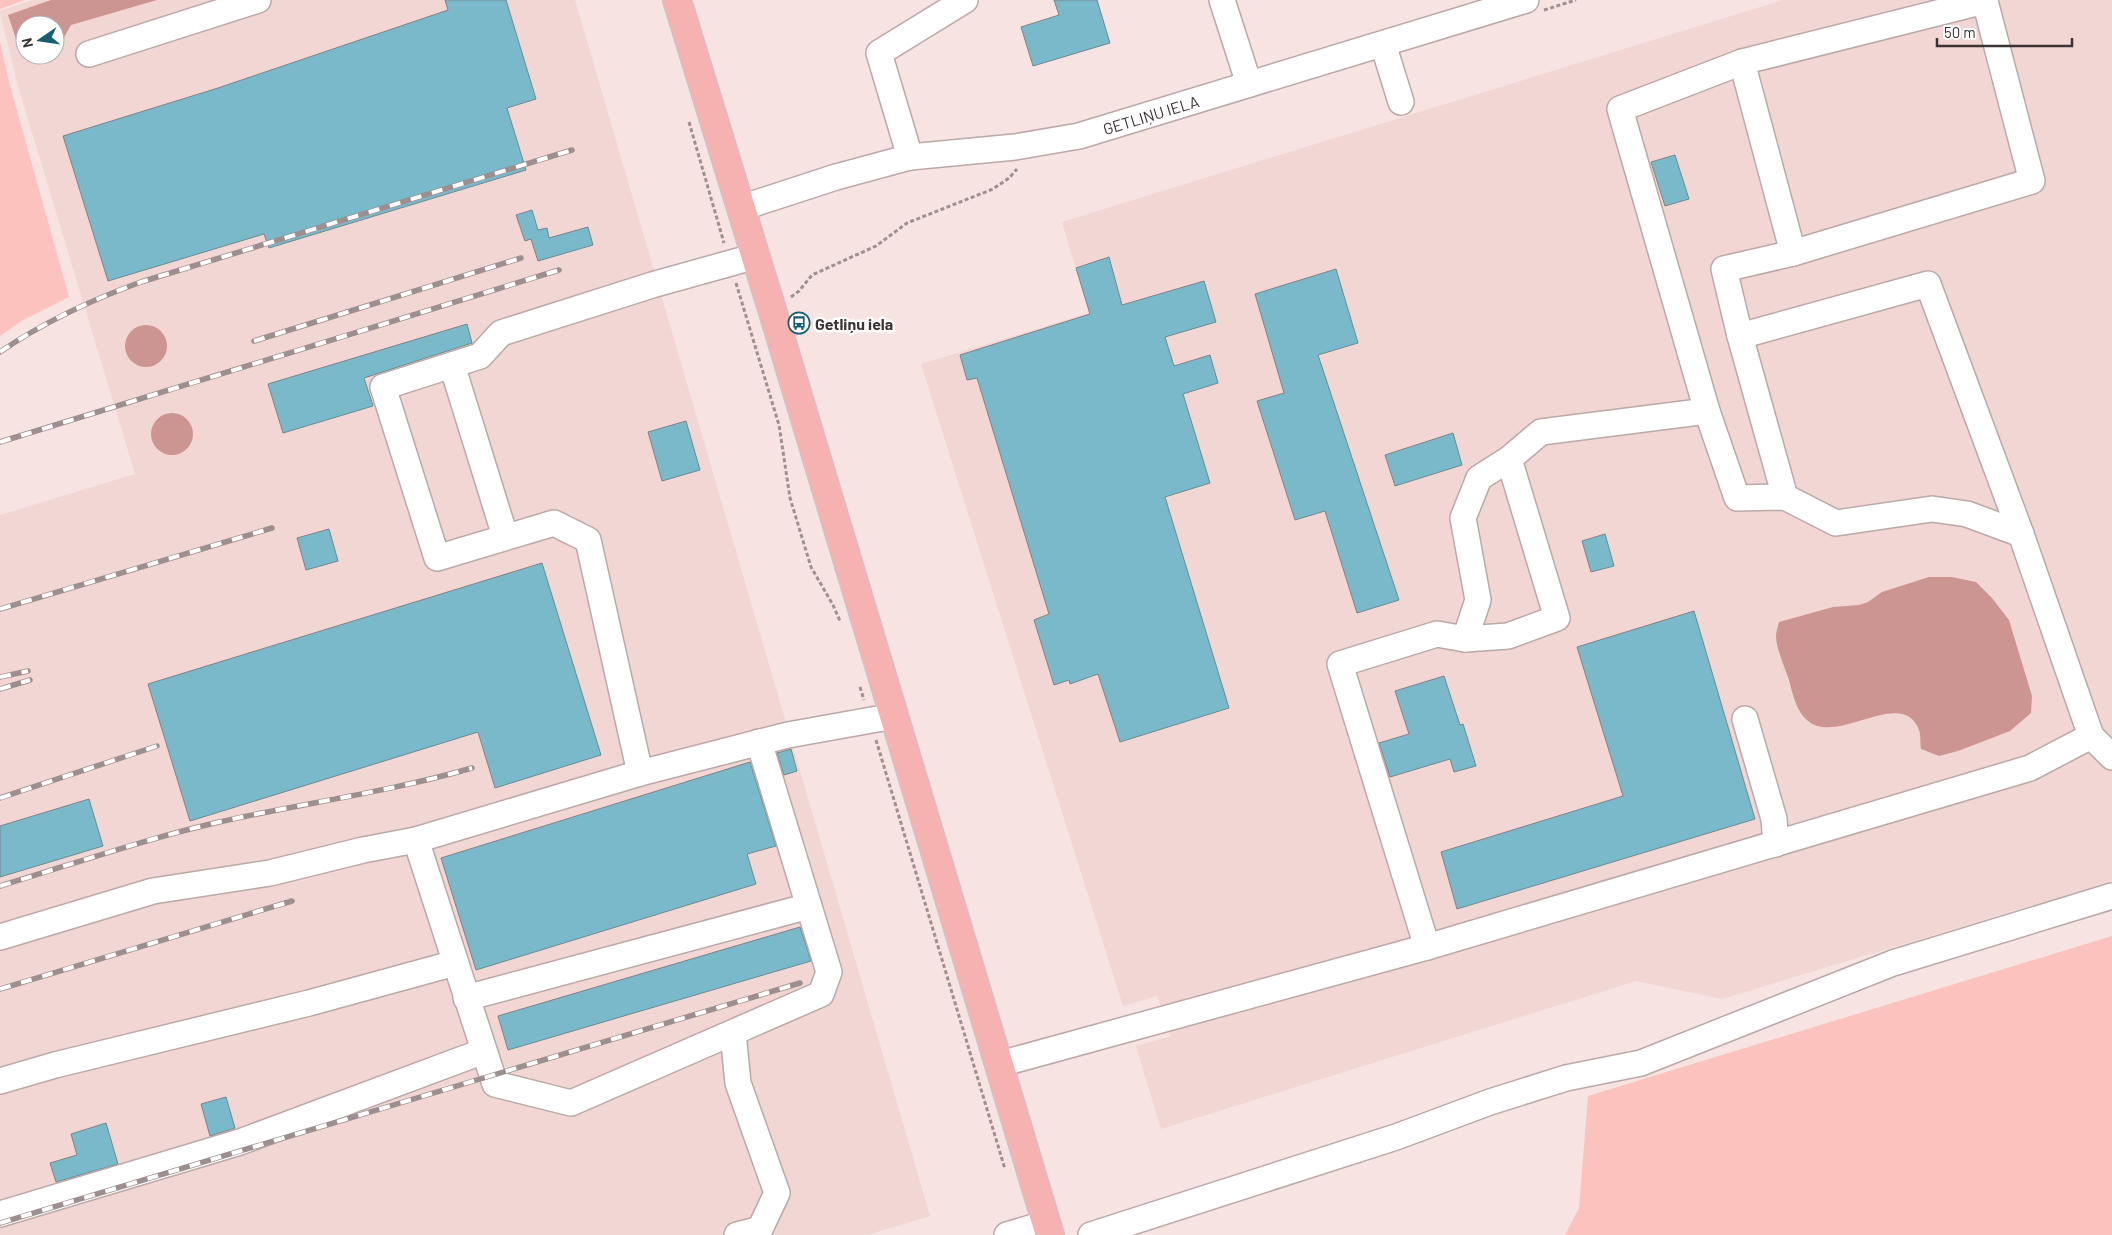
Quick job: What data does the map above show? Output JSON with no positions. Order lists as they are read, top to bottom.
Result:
{
  "streets": {
    "street": ["GETLIŅU IELA"]
  },
  "places": {
    "bus stop": ["Getliņu iela"]
  },
  "scale_bar": "50 m",
  "north": "left"
}
